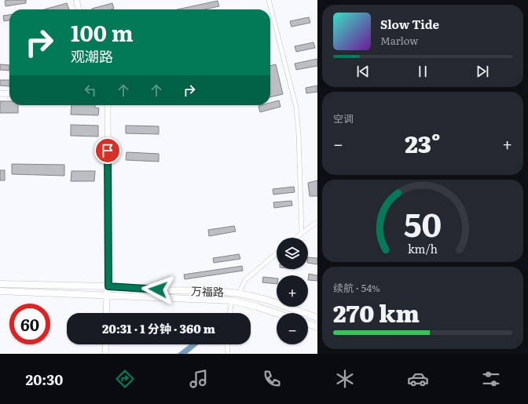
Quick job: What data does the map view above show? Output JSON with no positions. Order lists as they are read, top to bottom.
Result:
{
  "streets": {
    "main road": ["万福路"]
  },
  "page": {
    "turn": ["100 m", "观潮路"],
    "song": ["Slow Tide", "Marlow"],
    "tile": [
      "空调",
      ["续航 · 54%", "270 km"]
    ],
    "heat": ["−", "23°", "+"],
    "map_buttons": ["+", "−"],
    "limit": "60",
    "trip": "20:31 · 1 分钟 · 360 m",
    "tabs": "20:30",
    "gauge": ["50", "km/h"]
  }
}
